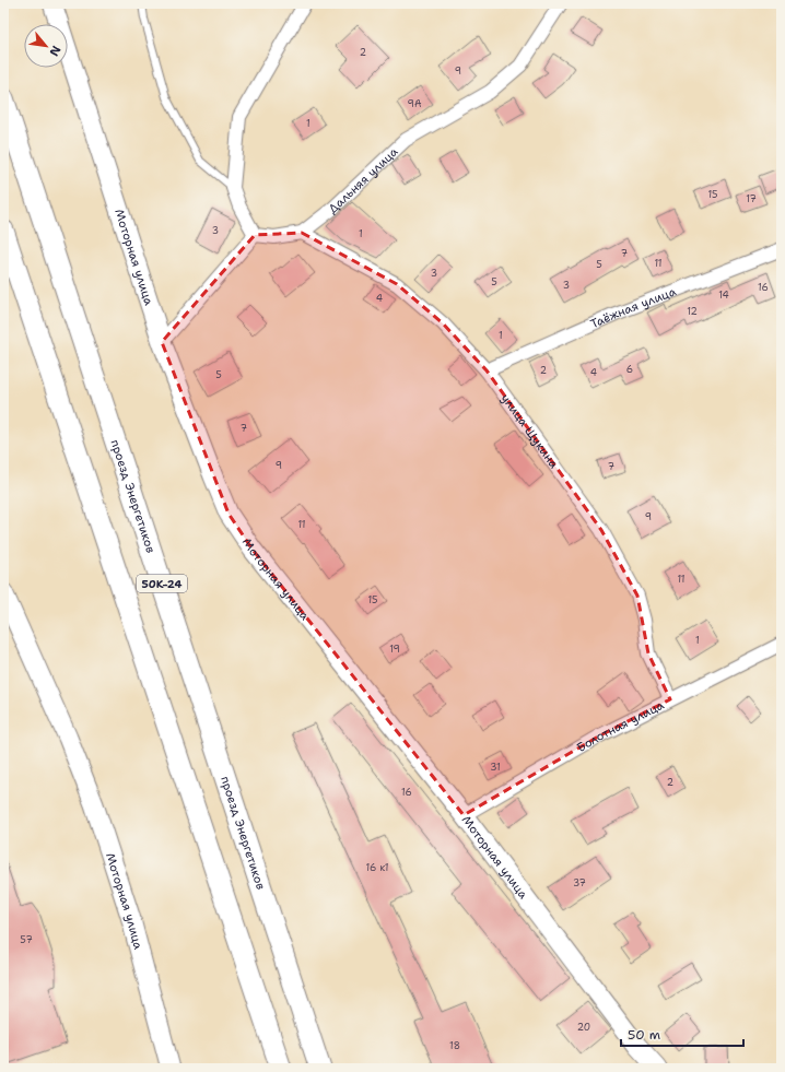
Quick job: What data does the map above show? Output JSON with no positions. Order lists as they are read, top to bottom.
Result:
{
  "streets": {
    "main road": ["проезд Энергетиков", "50К-24"],
    "street": [
      "Дальняя улица",
      "Моторная улица",
      "Таёжная улица",
      "улица Щукина",
      "Болотная улица"
    ]
  },
  "crossings": [
    ["Дальняя улица", "улица Щукина"],
    ["Моторная улица", "Болотная улица"],
    ["Таёжная улица", "улица Щукина"],
    ["улица Щукина", "Болотная улица"]
  ],
  "house_numbers": [
    "2",
    "9",
    "9А",
    "1",
    "15",
    "17",
    "3",
    "1",
    "7",
    "11",
    "5",
    "3",
    "5",
    "3",
    "16",
    "14",
    "4",
    "12",
    "1",
    "6",
    "2",
    "4",
    "5",
    "7",
    "9",
    "7",
    "9",
    "11",
    "11",
    "15",
    "1",
    "19",
    "31",
    "2",
    "16",
    "16 к1",
    "37",
    "57",
    "20",
    "18"
  ],
  "scale_bar": "50 m",
  "north": "bottom right"
}
